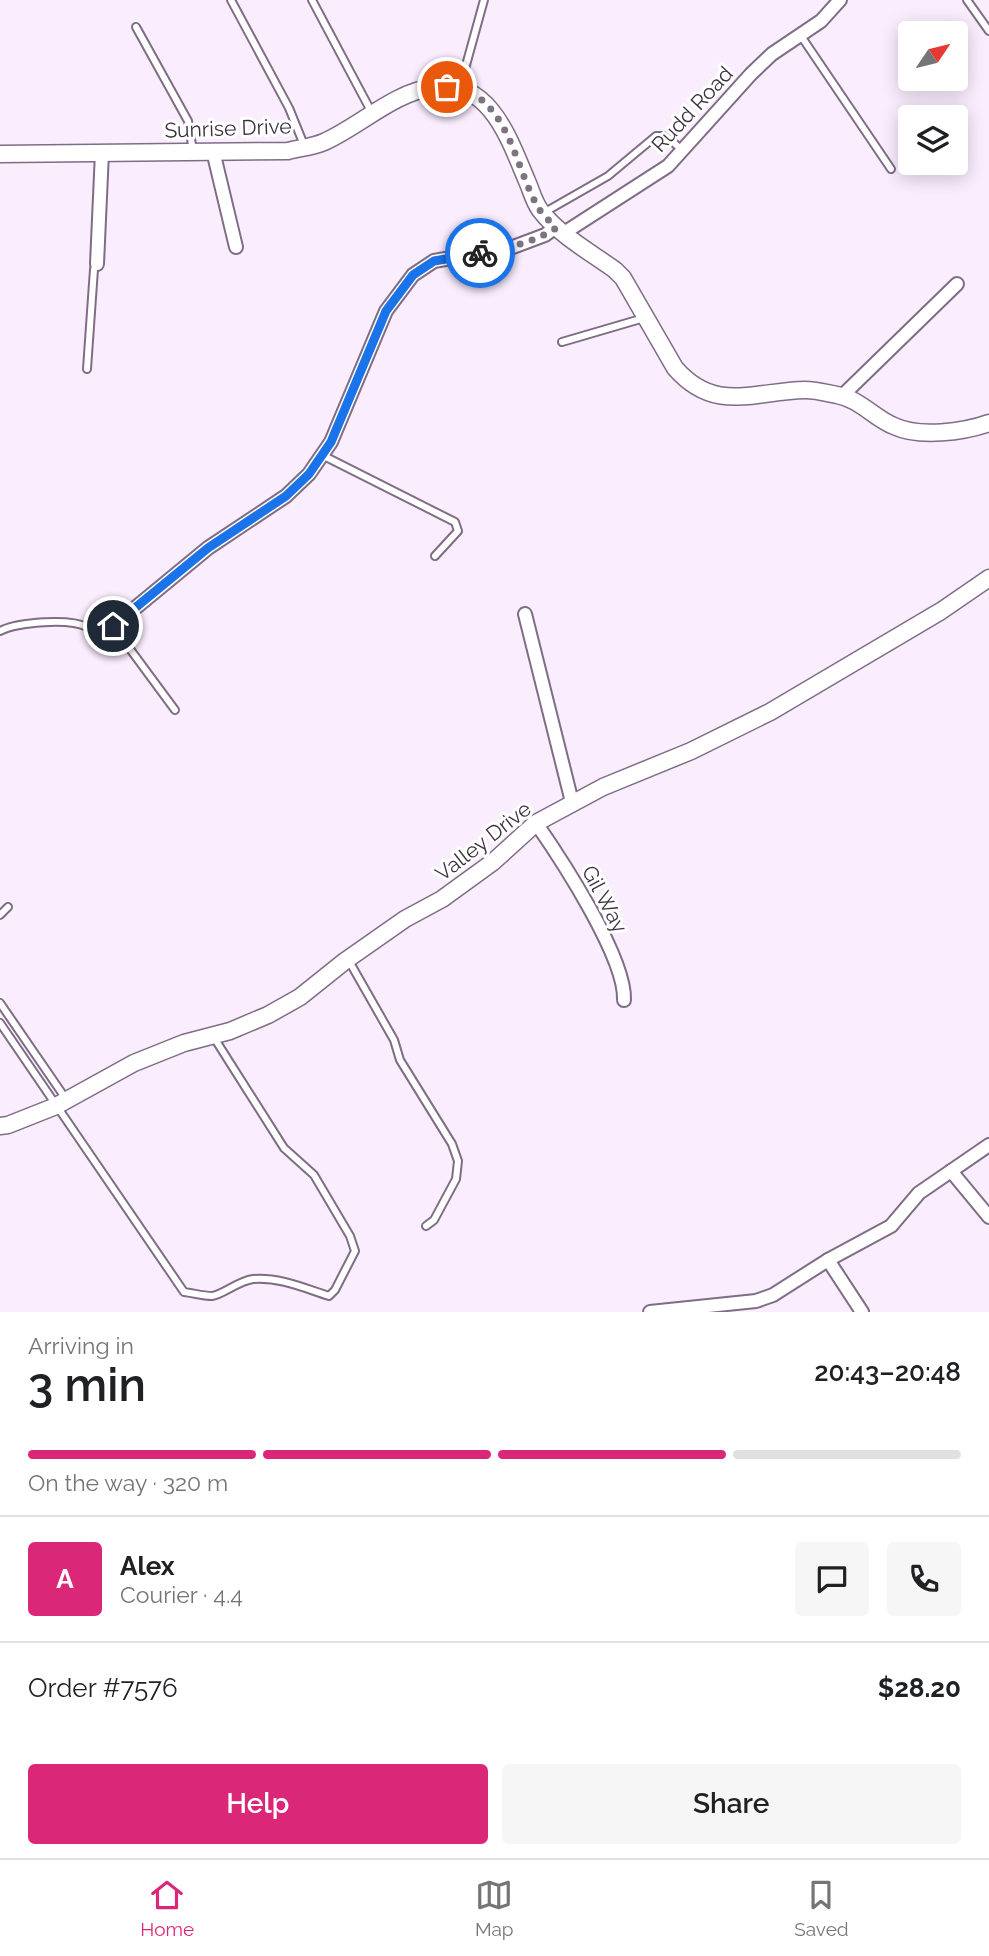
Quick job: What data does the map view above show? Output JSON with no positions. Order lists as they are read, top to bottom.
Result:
{
  "streets": {
    "street": [
      "Rudd Road",
      "Sunrise Drive",
      "Valley Drive",
      "Gil Way"
    ]
  },
  "crossings": [
    ["Valley Drive", "Gil Way"]
  ],
  "north": "top right",
  "page": {
    "heading": ["3 min", "Arriving in", "20:43–20:48"],
    "panel": [
      "Alex",
      "Courier · 4.4",
      "Order #7576",
      "$28.20"
    ],
    "bar": "On the way · 320 m",
    "round": "A",
    "buttons": ["Help", "Share"],
    "tabs": ["Home", "Map", "Saved"]
  }
}
